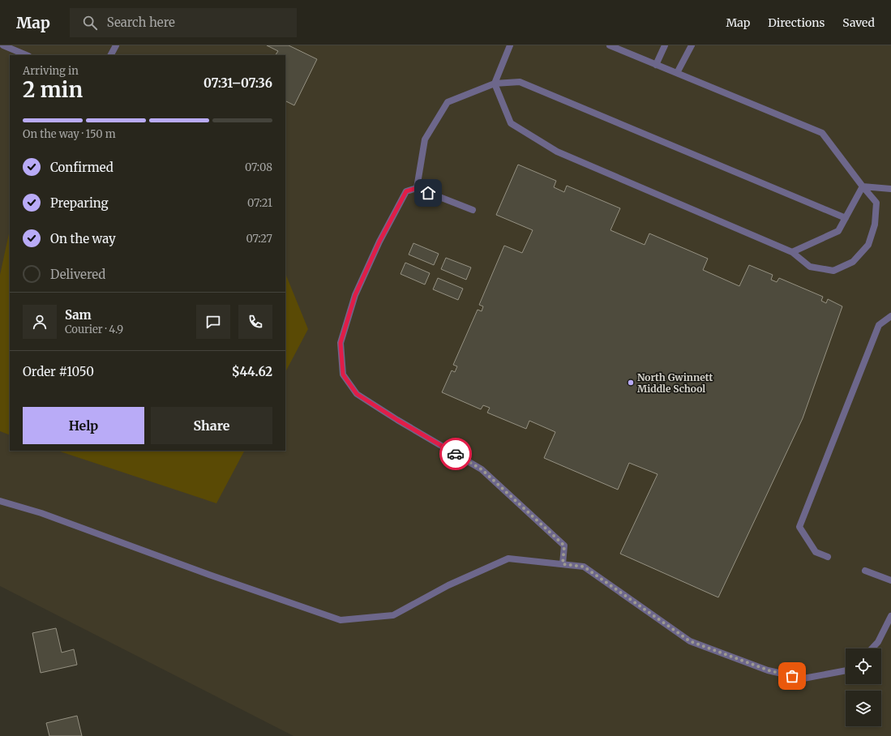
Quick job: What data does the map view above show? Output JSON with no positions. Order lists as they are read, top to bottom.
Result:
{
  "places": ["North Gwinnett Middle School"],
  "page": {
    "header": "Map",
    "search": "Search here",
    "nav": ["Map", "Directions", "Saved"],
    "heading": ["2 min", "Arriving in", "07:31–07:36"],
    "panel": [
      "Sam",
      "Courier · 4.9",
      "Order #1050",
      "$44.62"
    ],
    "bar": "On the way · 150 m",
    "list": [
      ["Confirmed", "07:08"],
      ["Preparing", "07:21"],
      ["On the way", "07:27"],
      "Delivered"
    ],
    "buttons": ["Help", "Share"]
  }
}
